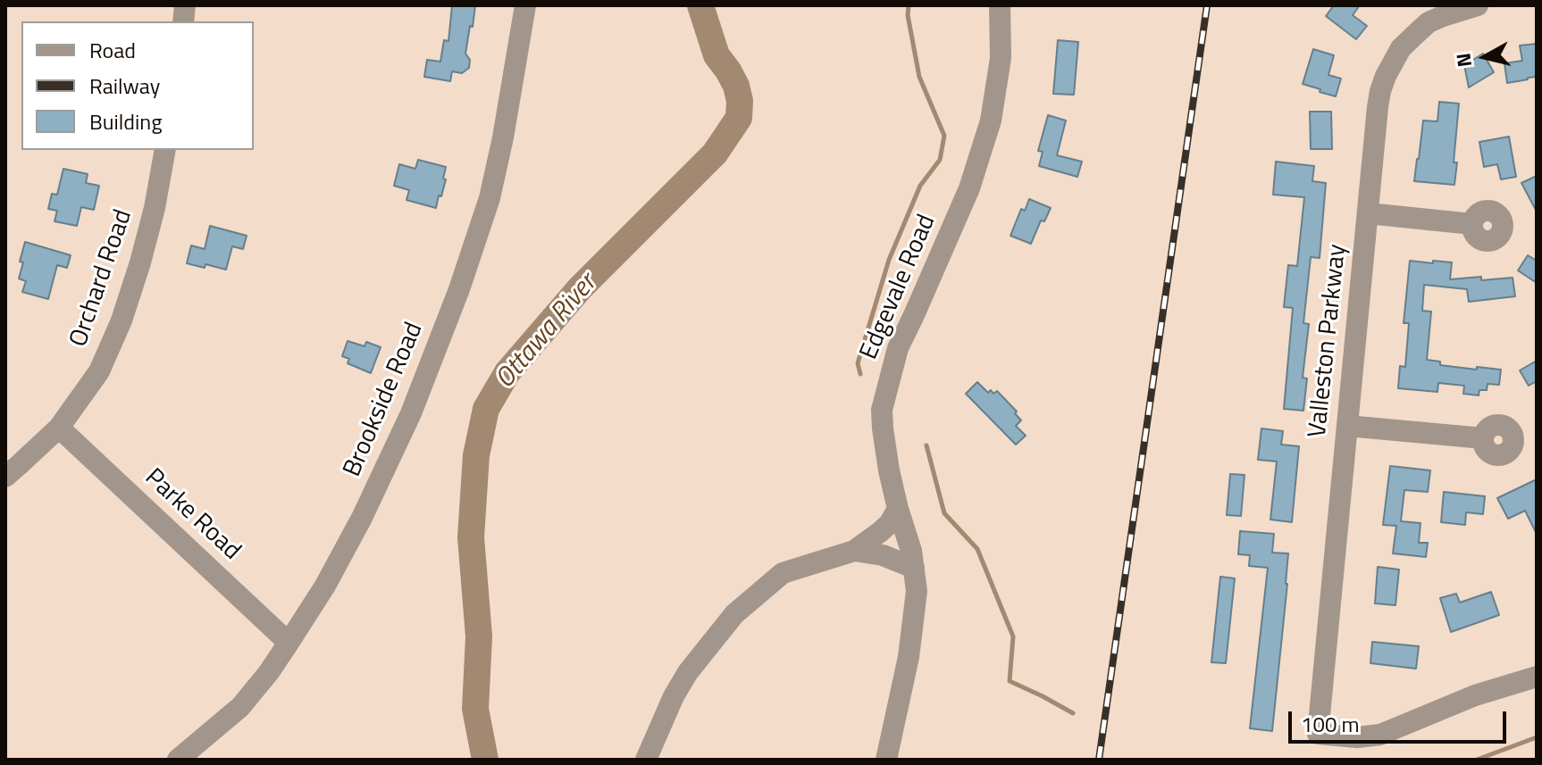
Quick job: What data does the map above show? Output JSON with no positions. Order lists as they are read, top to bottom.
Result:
{
  "streets": {
    "street": [
      "Orchard Road",
      "Edgevale Road",
      "Valleston Parkway",
      "Brookside Road",
      "Parke Road"
    ]
  },
  "crossings": [
    ["Orchard Road", "Parke Road"],
    ["Brookside Road", "Parke Road"]
  ],
  "water": ["Ottawa River"],
  "legend": ["Road", "Railway", "Building"],
  "scale_bar": "100 m",
  "north": "left"
}
